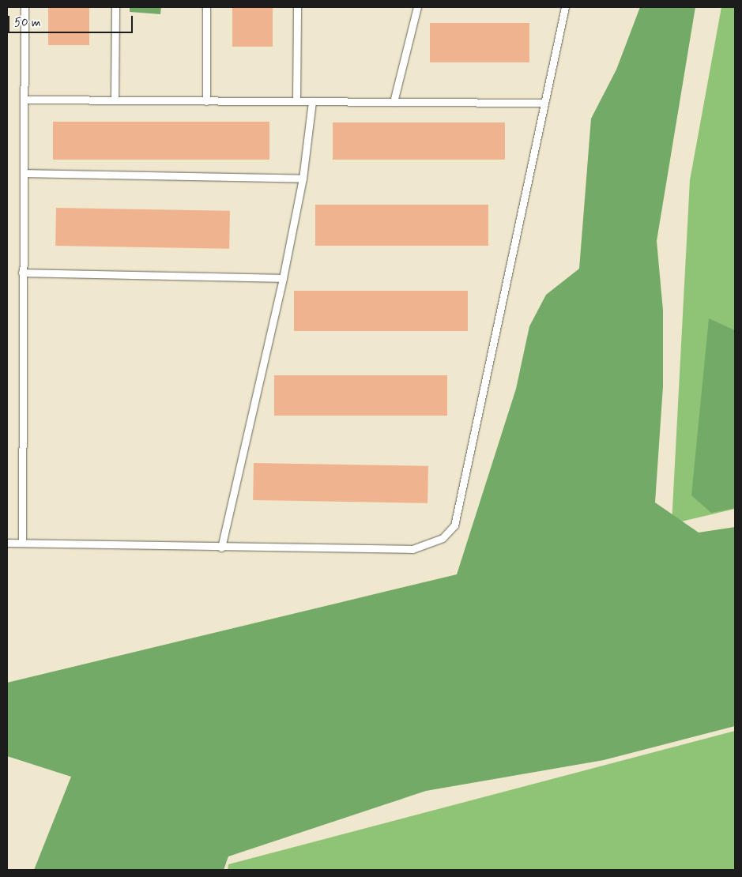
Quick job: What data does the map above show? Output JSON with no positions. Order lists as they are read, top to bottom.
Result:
{
  "scale_bar": "50 m"
}
